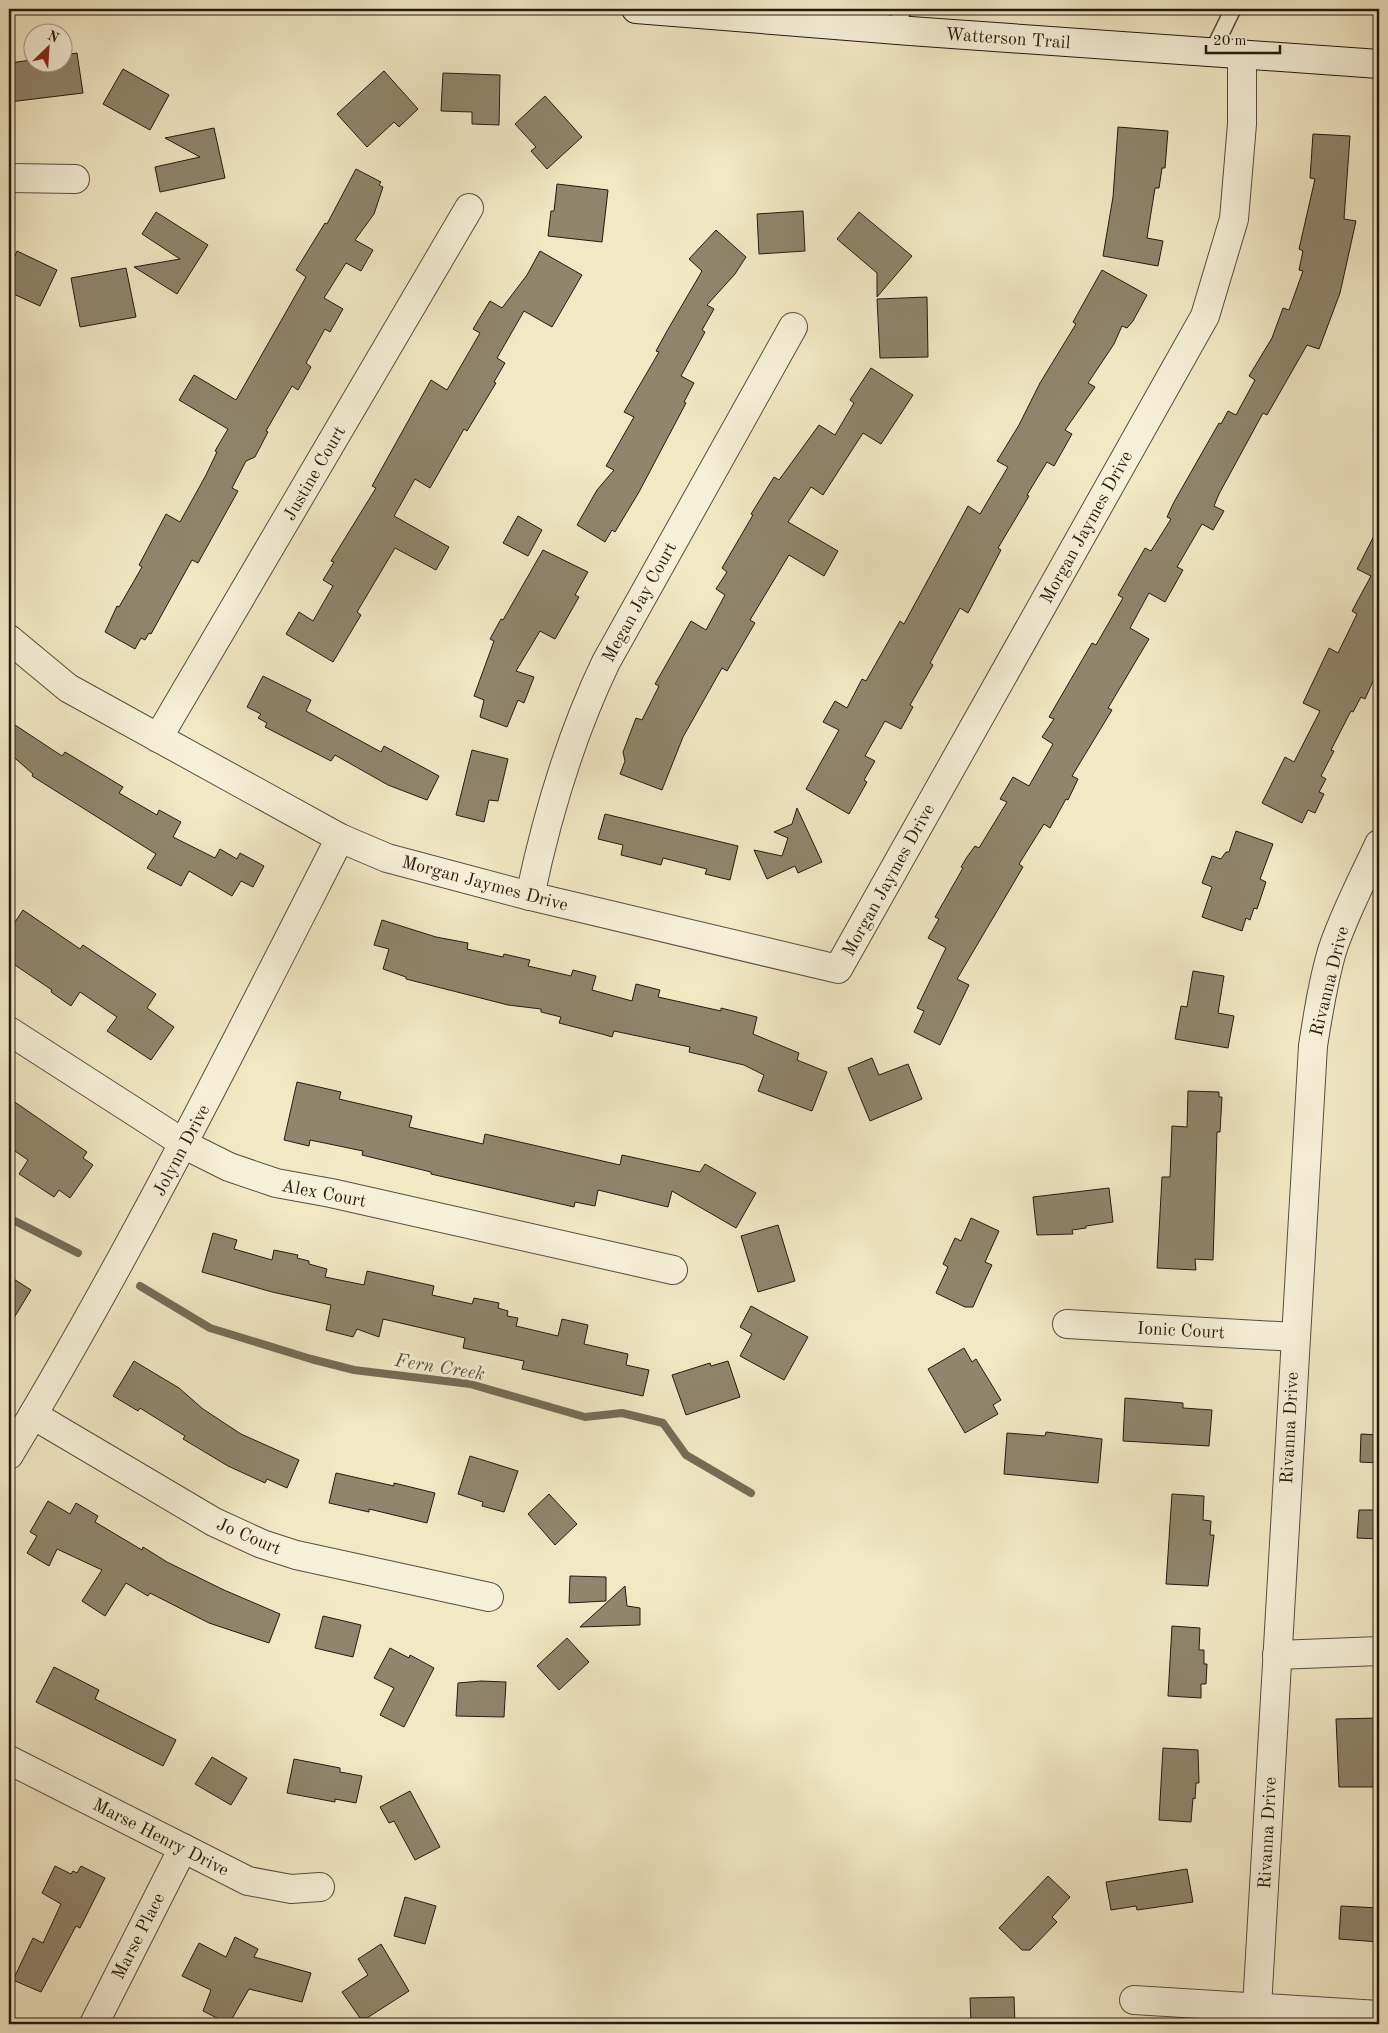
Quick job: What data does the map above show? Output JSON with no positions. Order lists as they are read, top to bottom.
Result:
{
  "streets": {
    "street": [
      "Watterson Trail",
      "Justine Court",
      "Morgan Jaymes Drive",
      "Megan Jay Court",
      "Rivanna Drive",
      "Jolynn Drive",
      "Alex Court",
      "Ionic Court",
      "Jo Court",
      "Marse Henry Drive",
      "Marse Place"
    ]
  },
  "crossings": [
    ["Watterson Trail", "Morgan Jaymes Drive"],
    ["Justine Court", "Morgan Jaymes Drive"],
    ["Morgan Jaymes Drive", "Megan Jay Court"],
    ["Morgan Jaymes Drive", "Jolynn Drive"],
    ["Rivanna Drive", "Ionic Court"],
    ["Jolynn Drive", "Alex Court"],
    ["Jolynn Drive", "Jo Court"],
    ["Marse Henry Drive", "Marse Place"]
  ],
  "water": ["Fern Creek"],
  "scale_bar": "20 m",
  "north": "top right"
}
